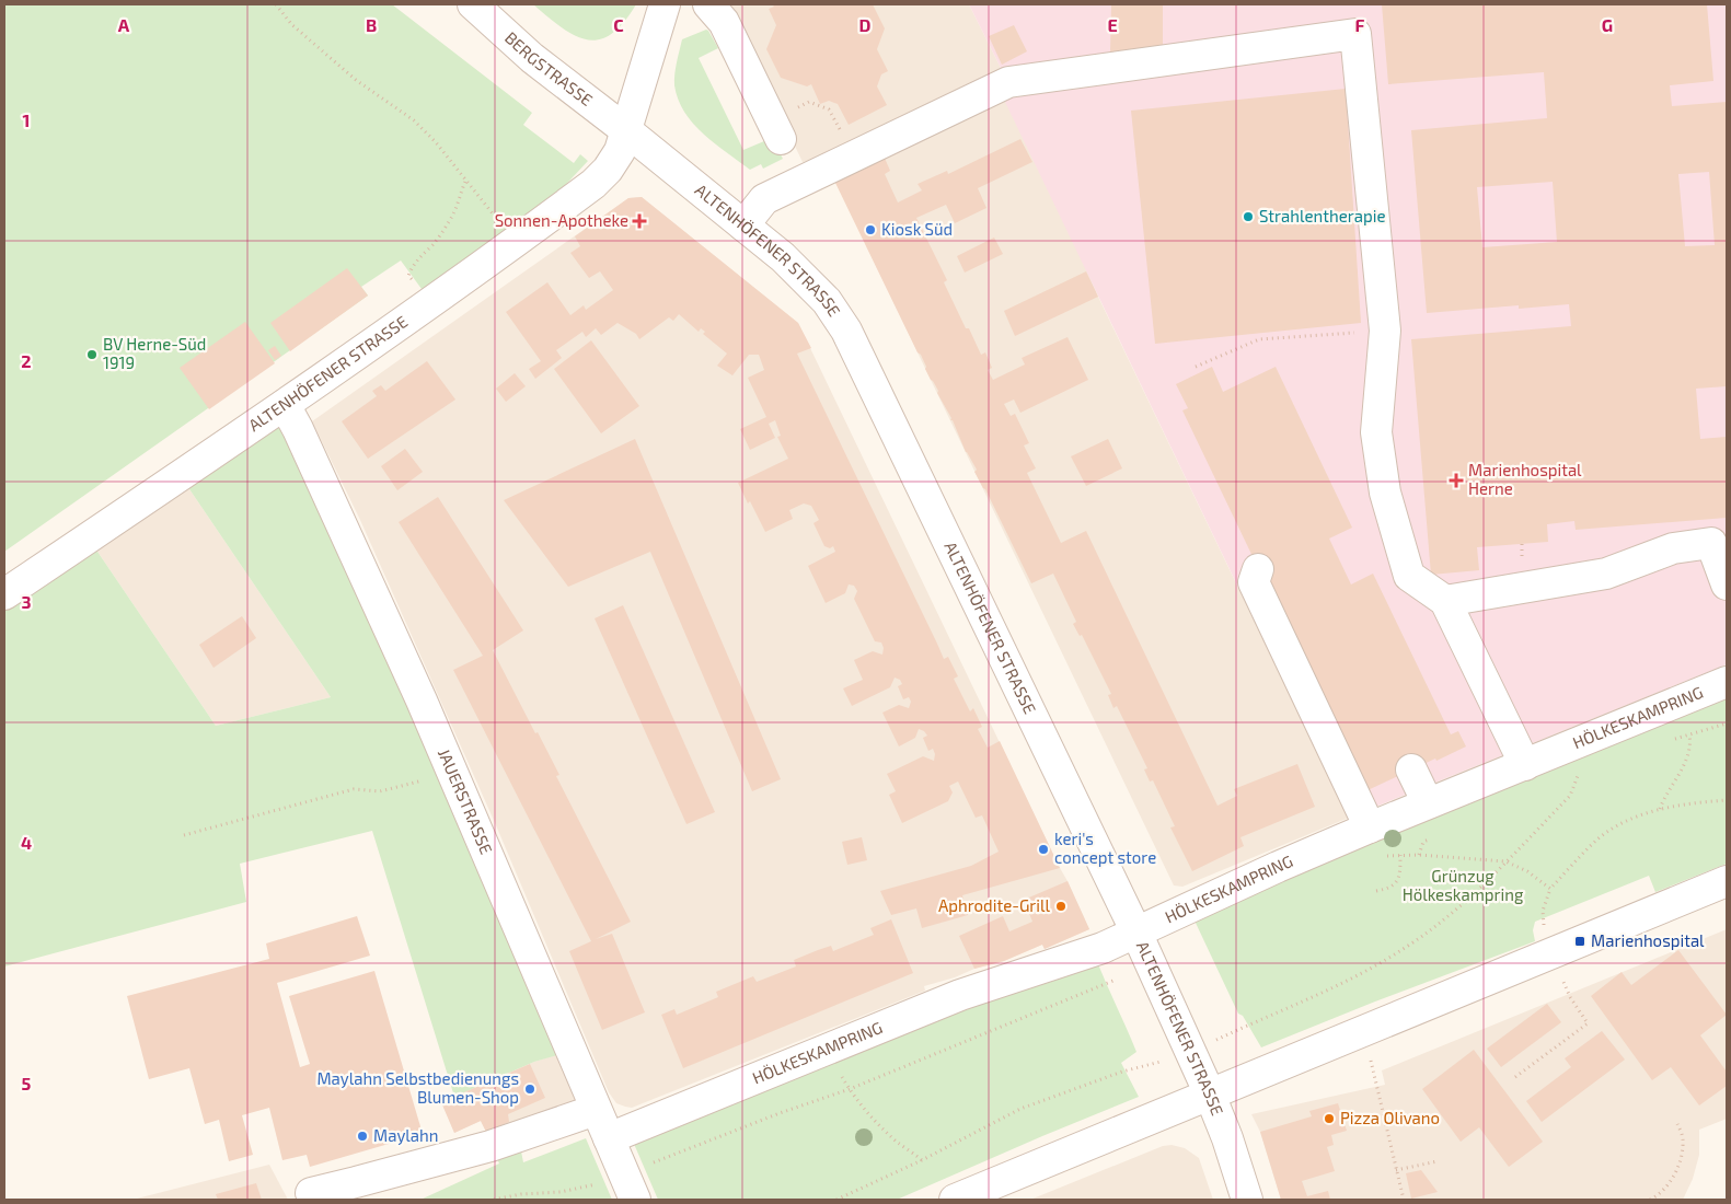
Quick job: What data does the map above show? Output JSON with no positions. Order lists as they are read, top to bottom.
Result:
{
  "streets": {
    "street": [
      "BERGSTRASSE",
      "ALTENHÖFENER STRASSE",
      "HÖLKESKAMPRING",
      "JAUERSTRASSE"
    ]
  },
  "crossings": [
    ["BERGSTRASSE", "ALTENHÖFENER STRASSE"],
    ["ALTENHÖFENER STRASSE", "HÖLKESKAMPRING"],
    ["ALTENHÖFENER STRASSE", "JAUERSTRASSE"],
    ["HÖLKESKAMPRING", "JAUERSTRASSE"]
  ],
  "parks": ["Grünzug Hölkeskampring"],
  "places": {
    "other": [
      "Strahlentherapie",
      "Kiosk Süd",
      "BV Herne-Süd 1919",
      "keri's concept store",
      "Aphrodite-Grill",
      "Maylahn Selbstbedienungs Blumen-Shop",
      "Pizza Olivano",
      "Maylahn"
    ],
    "health": ["Sonnen-Apotheke", "Marienhospital Herne"],
    "transit": ["Marienhospital"]
  },
  "grid": {
    "columns": [
      "A",
      "B",
      "C",
      "D",
      "E",
      "F",
      "G"
    ],
    "rows": [
      "1",
      "2",
      "3",
      "4",
      "5"
    ]
  }
}
